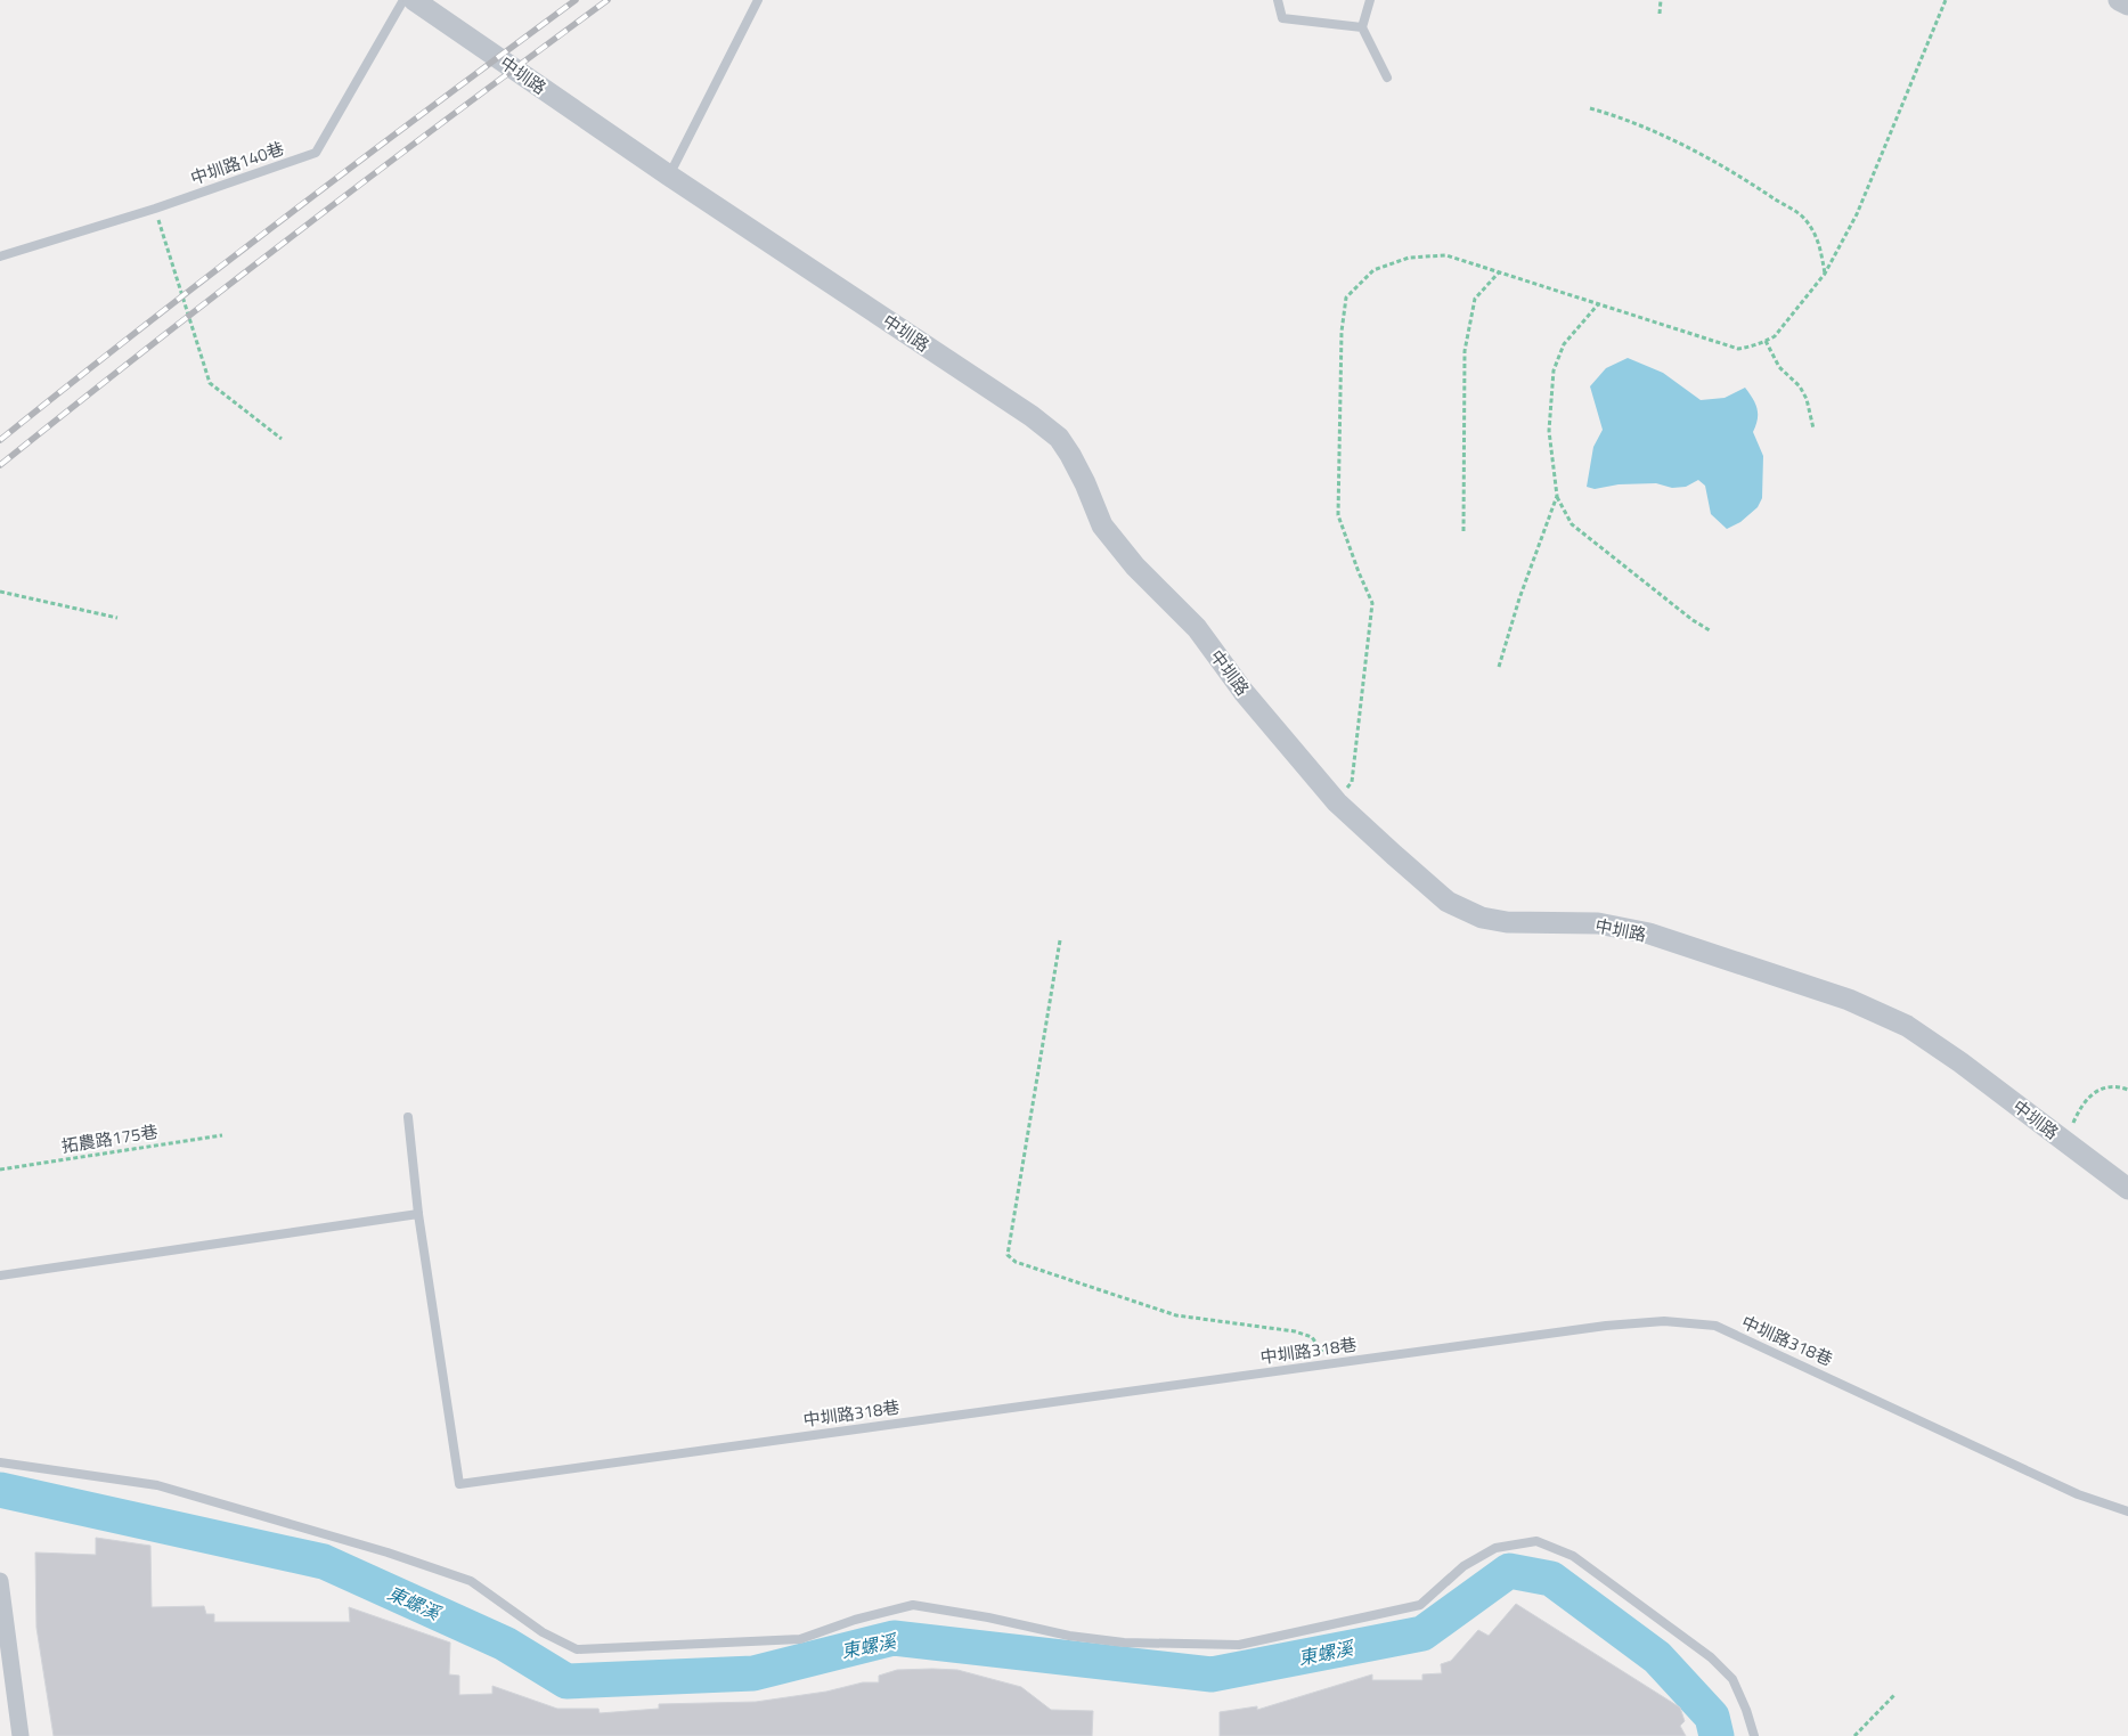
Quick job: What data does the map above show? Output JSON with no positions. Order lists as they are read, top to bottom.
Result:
{
  "streets": {
    "street": ["中圳路"],
    "lane": ["中圳路140巷", "中圳路318巷"],
    "path": ["拓農路175巷"]
  },
  "water": ["東螺溪"]
}
